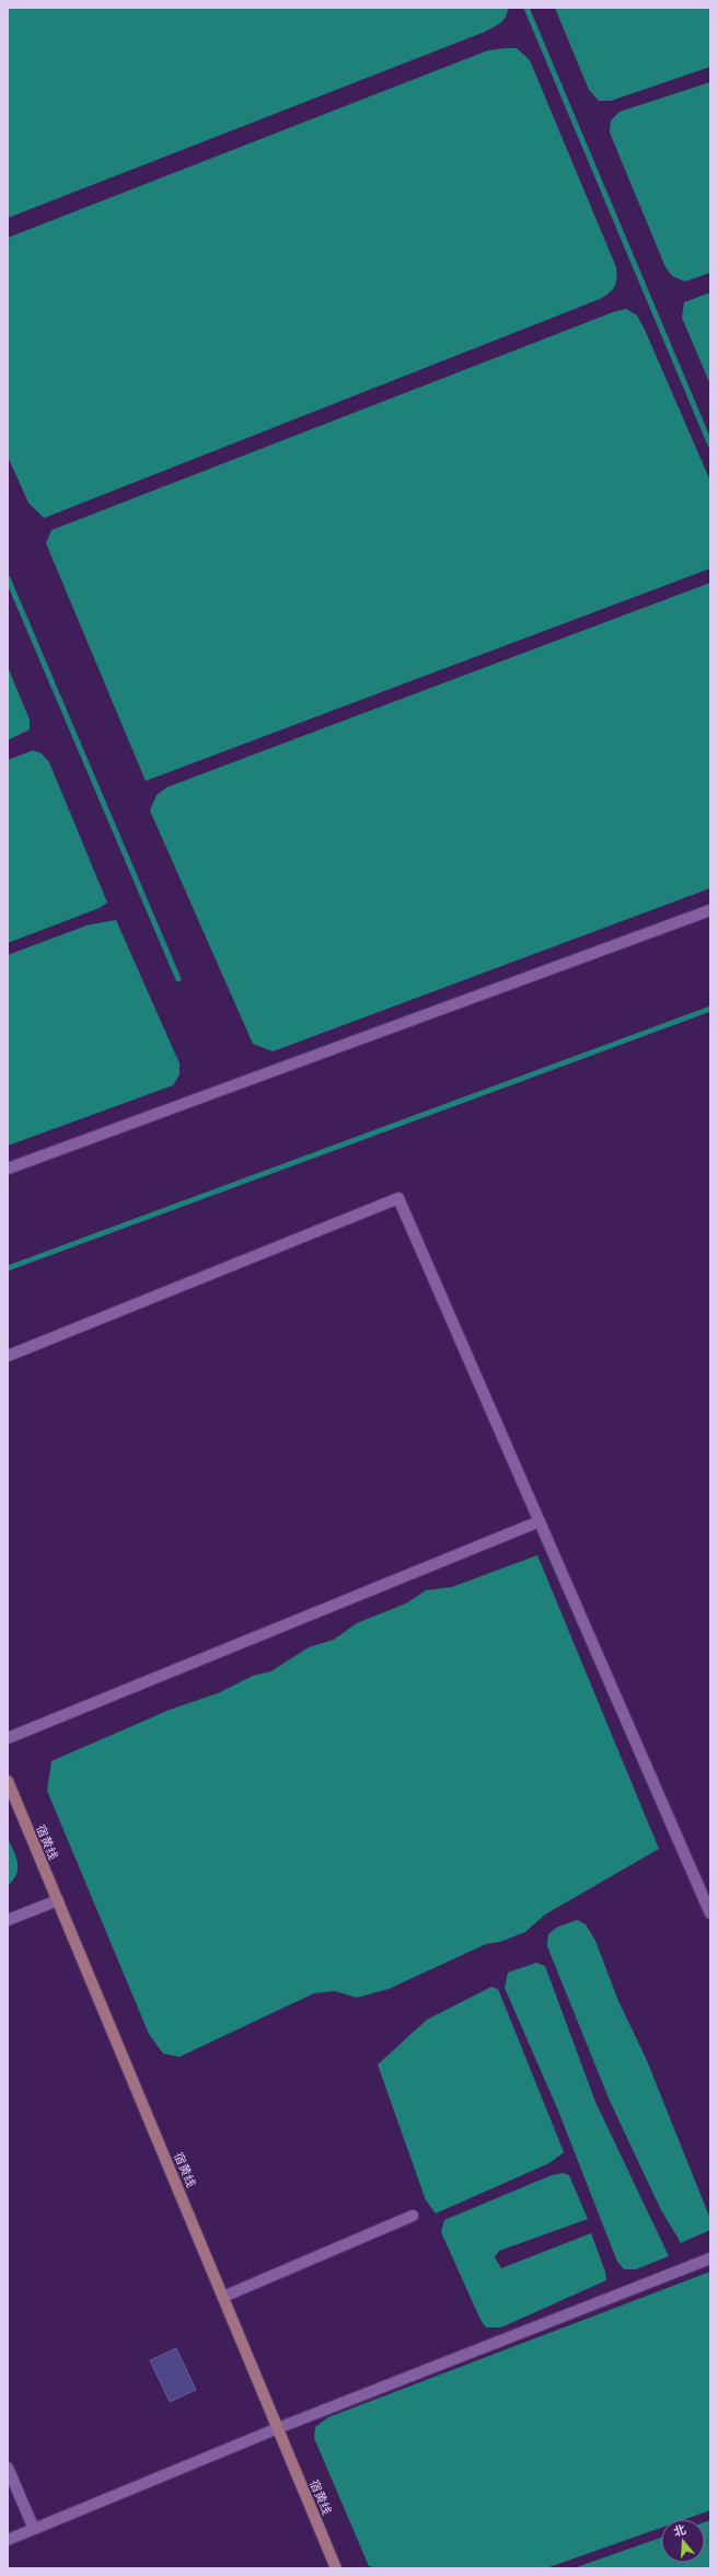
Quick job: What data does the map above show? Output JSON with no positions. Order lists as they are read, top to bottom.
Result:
{
  "streets": {
    "main road": ["宿黄线"]
  },
  "north": "top"
}
